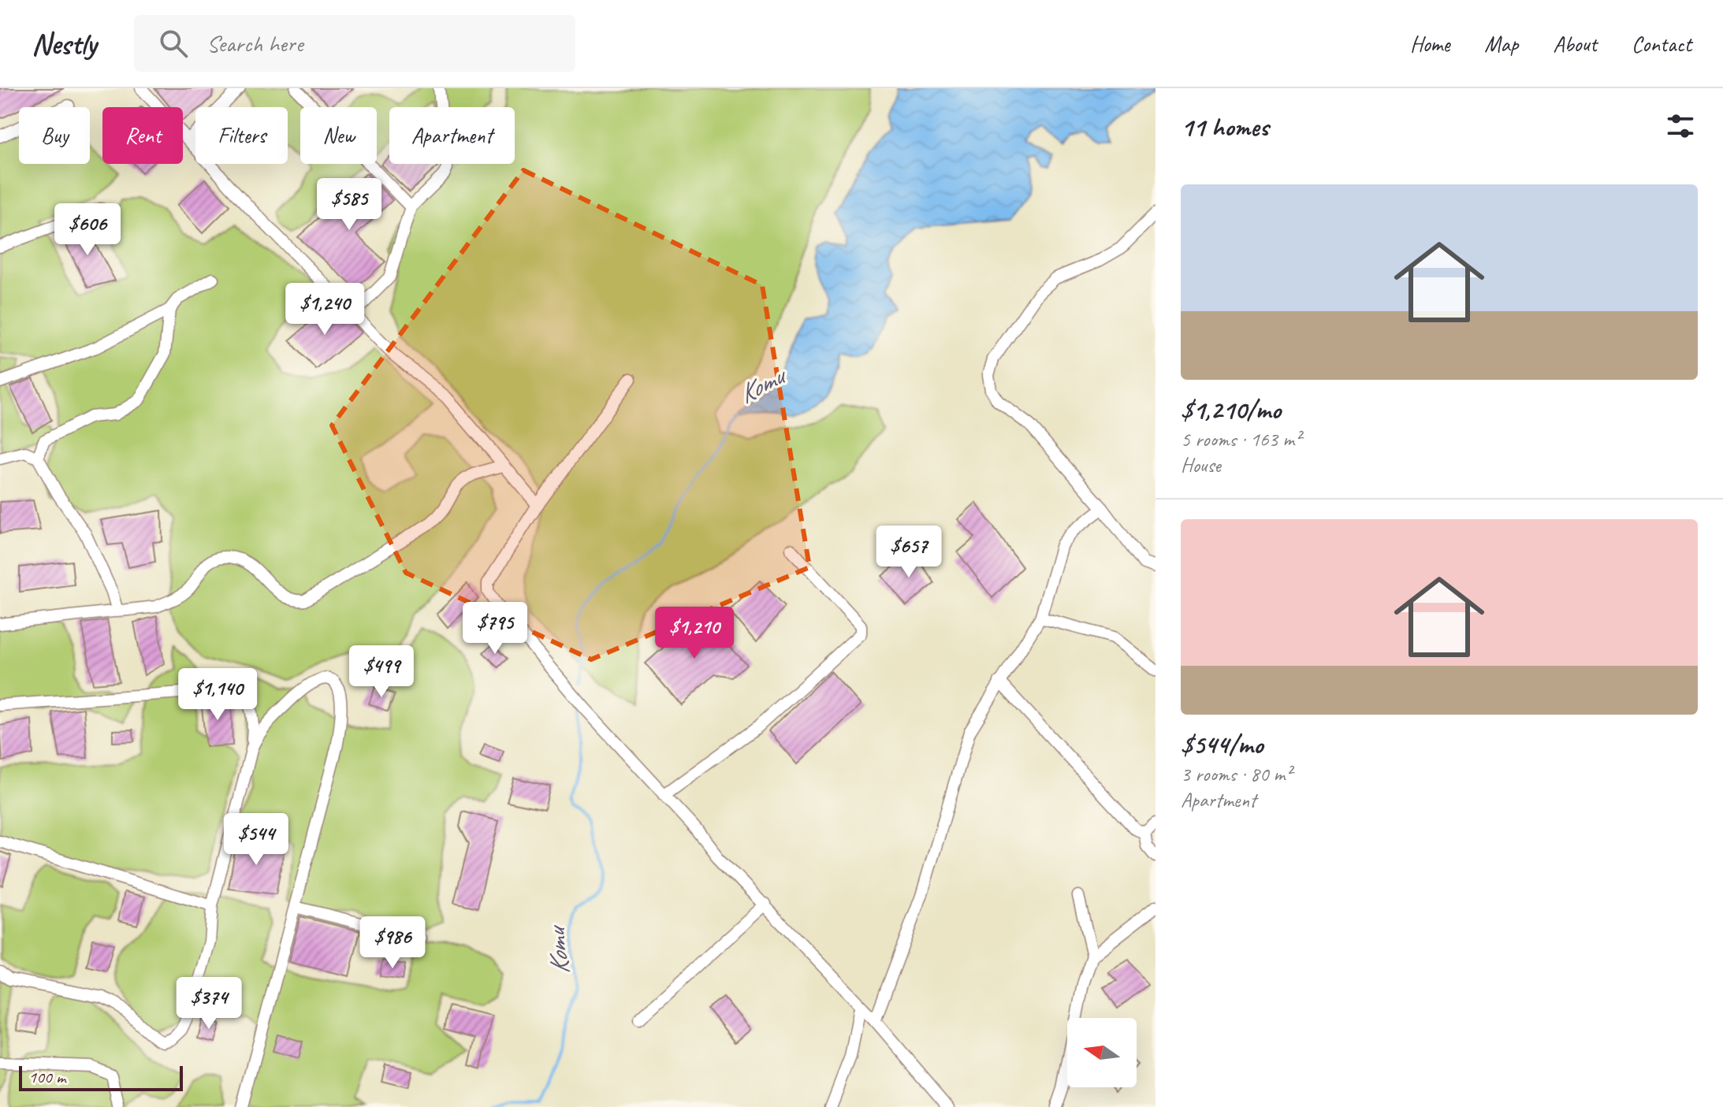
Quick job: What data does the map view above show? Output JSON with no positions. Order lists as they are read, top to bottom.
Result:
{
  "water": ["Komu"],
  "scale_bar": "100 m",
  "north": "left",
  "page": {
    "header": "Nestly",
    "search": "Search here",
    "nav": [
      "Home",
      "Map",
      "About",
      "Contact"
    ],
    "heading": "11 homes",
    "chip": [
      "Buy",
      "Rent",
      "Filters",
      "New",
      "Apartment"
    ],
    "list": [
      {
        "name": "$1,210/mo",
        "note": "5 rooms · 163 m² · House"
      },
      {
        "name": "$544/mo",
        "note": "3 rooms · 80 m² · Apartment"
      }
    ],
    "price": [
      "$585",
      "$606",
      "$1,240",
      "$657",
      "$795",
      "$1,210",
      "$499",
      "$1,140",
      "$544",
      "$986",
      "$374"
    ],
    "scale": "100 m"
  }
}
